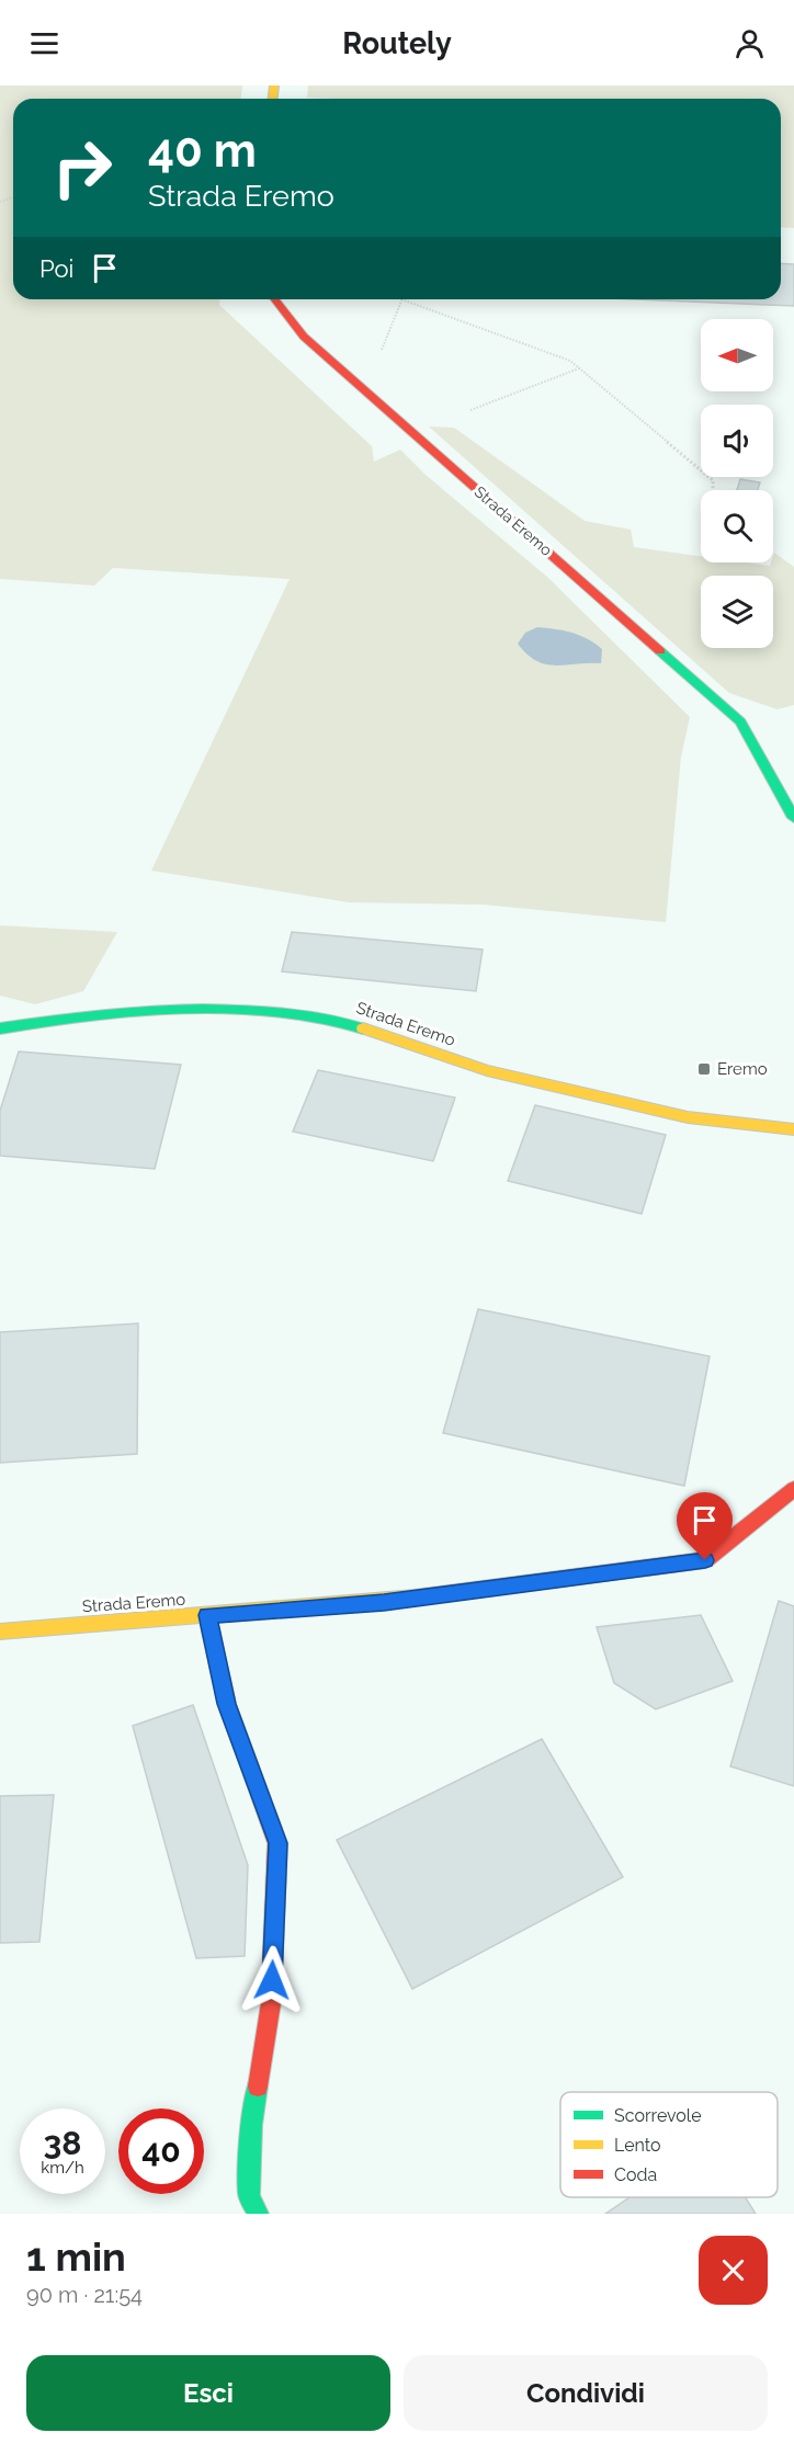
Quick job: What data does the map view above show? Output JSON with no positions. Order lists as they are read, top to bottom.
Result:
{
  "streets": {
    "street": ["Strada Eremo"]
  },
  "places": {
    "transit": ["Eremo"]
  },
  "legend": ["Scorrevole", "Lento", "Coda"],
  "north": "left",
  "page": {
    "header": "Routely",
    "turn": ["40 m", "Strada Eremo"],
    "then": "Poi",
    "speed": "38 km/h",
    "limit": "40",
    "heading": ["1 min", "90 m · 21:54"],
    "buttons": ["Esci", "Condividi"]
  }
}
